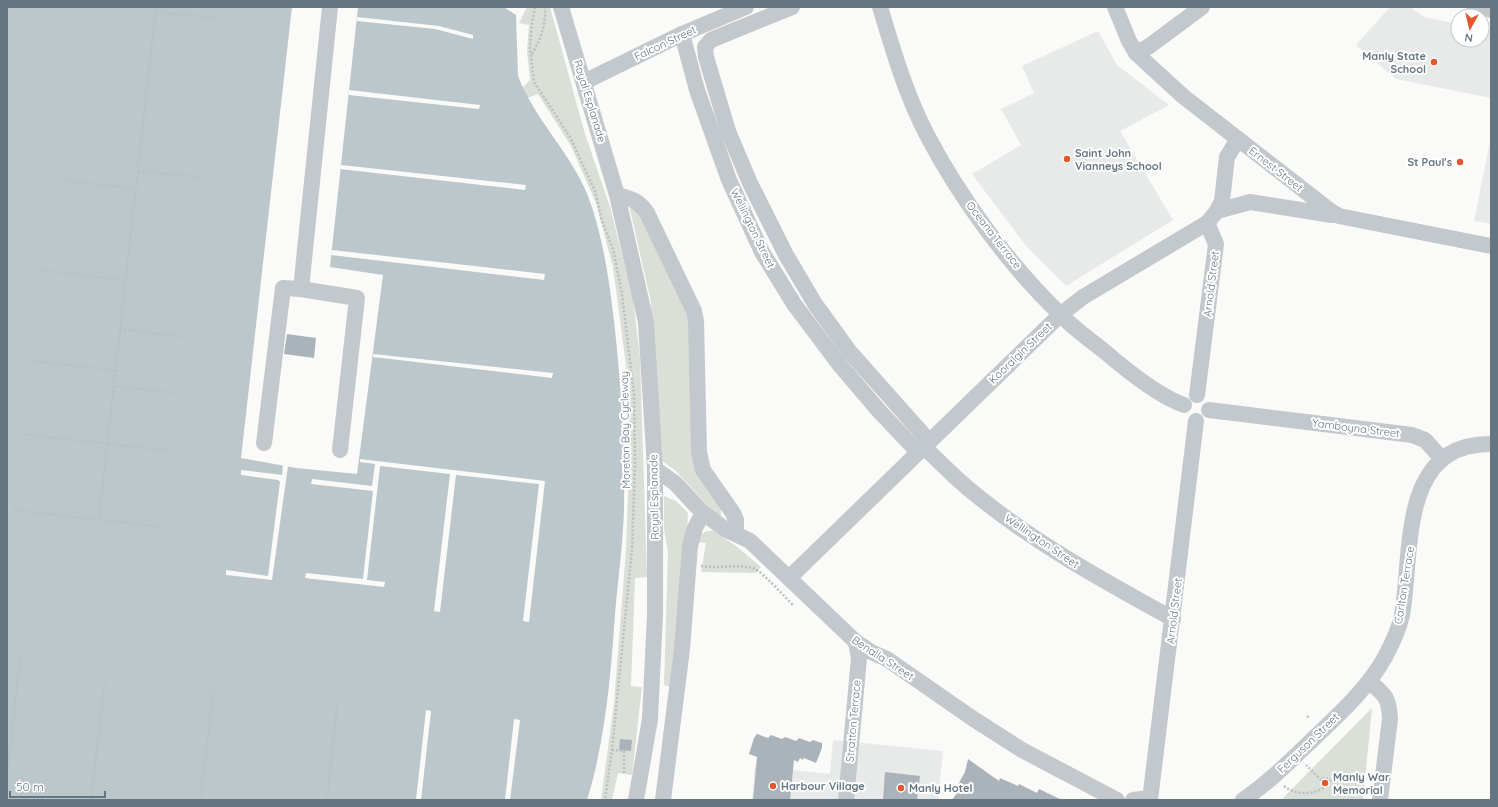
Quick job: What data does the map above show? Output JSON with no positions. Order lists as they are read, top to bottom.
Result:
{
  "streets": {
    "street": [
      "Falcon Street",
      "Royal Esplanade",
      "Ernest Street",
      "Wellington Street",
      "Oceana Terrace",
      "Arnold Street",
      "Kooralgin Street",
      "Yamboyna Street",
      "Carlton Terrace",
      "Benalla Street",
      "Stratton Terrace",
      "Ferguson Street"
    ],
    "path": ["Moreton Bay Cycleway"]
  },
  "crossings": [
    ["Falcon Street", "Royal Esplanade"],
    ["Falcon Street", "Wellington Street"],
    ["Royal Esplanade", "Benalla Street"],
    ["Ernest Street", "Kooralgin Street"],
    ["Wellington Street", "Arnold Street"],
    ["Wellington Street", "Kooralgin Street"],
    ["Oceana Terrace", "Arnold Street"],
    ["Oceana Terrace", "Kooralgin Street"],
    ["Oceana Terrace", "Yamboyna Street"],
    ["Arnold Street", "Kooralgin Street"],
    ["Arnold Street", "Yamboyna Street"],
    ["Kooralgin Street", "Benalla Street"],
    ["Yamboyna Street", "Carlton Terrace"],
    ["Carlton Terrace", "Ferguson Street"],
    ["Benalla Street", "Stratton Terrace"]
  ],
  "places": [
    "Manly State School",
    "Saint John Vianneys School",
    "St Paul's",
    "Manly War Memorial",
    "Harbour Village",
    "Manly Hotel"
  ],
  "scale_bar": "50 m",
  "north": "bottom"
}
